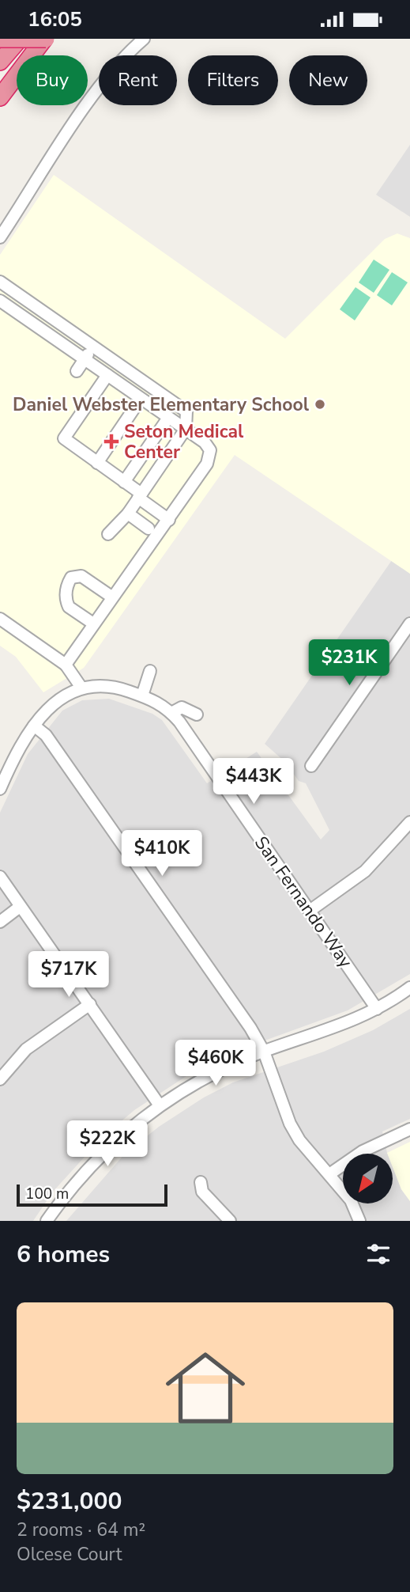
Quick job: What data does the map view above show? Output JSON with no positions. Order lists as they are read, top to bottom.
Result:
{
  "streets": {
    "street": ["San Fernando Way"]
  },
  "places": {
    "other": ["Daniel Webster Elementary School"],
    "health": ["Seton Medical Center"]
  },
  "scale_bar": "100 m",
  "north": "bottom left",
  "page": {
    "status": "16:05",
    "chip": [
      "Buy",
      "Rent",
      "Filters",
      "New"
    ],
    "price": [
      "$231K",
      "$443K",
      "$410K",
      "$717K",
      "$460K",
      "$222K"
    ],
    "scale": "100 m",
    "heading": "6 homes",
    "list": [
      {
        "name": "$231,000",
        "note": "2 rooms · 64 m² · Olcese Court"
      }
    ]
  }
}
